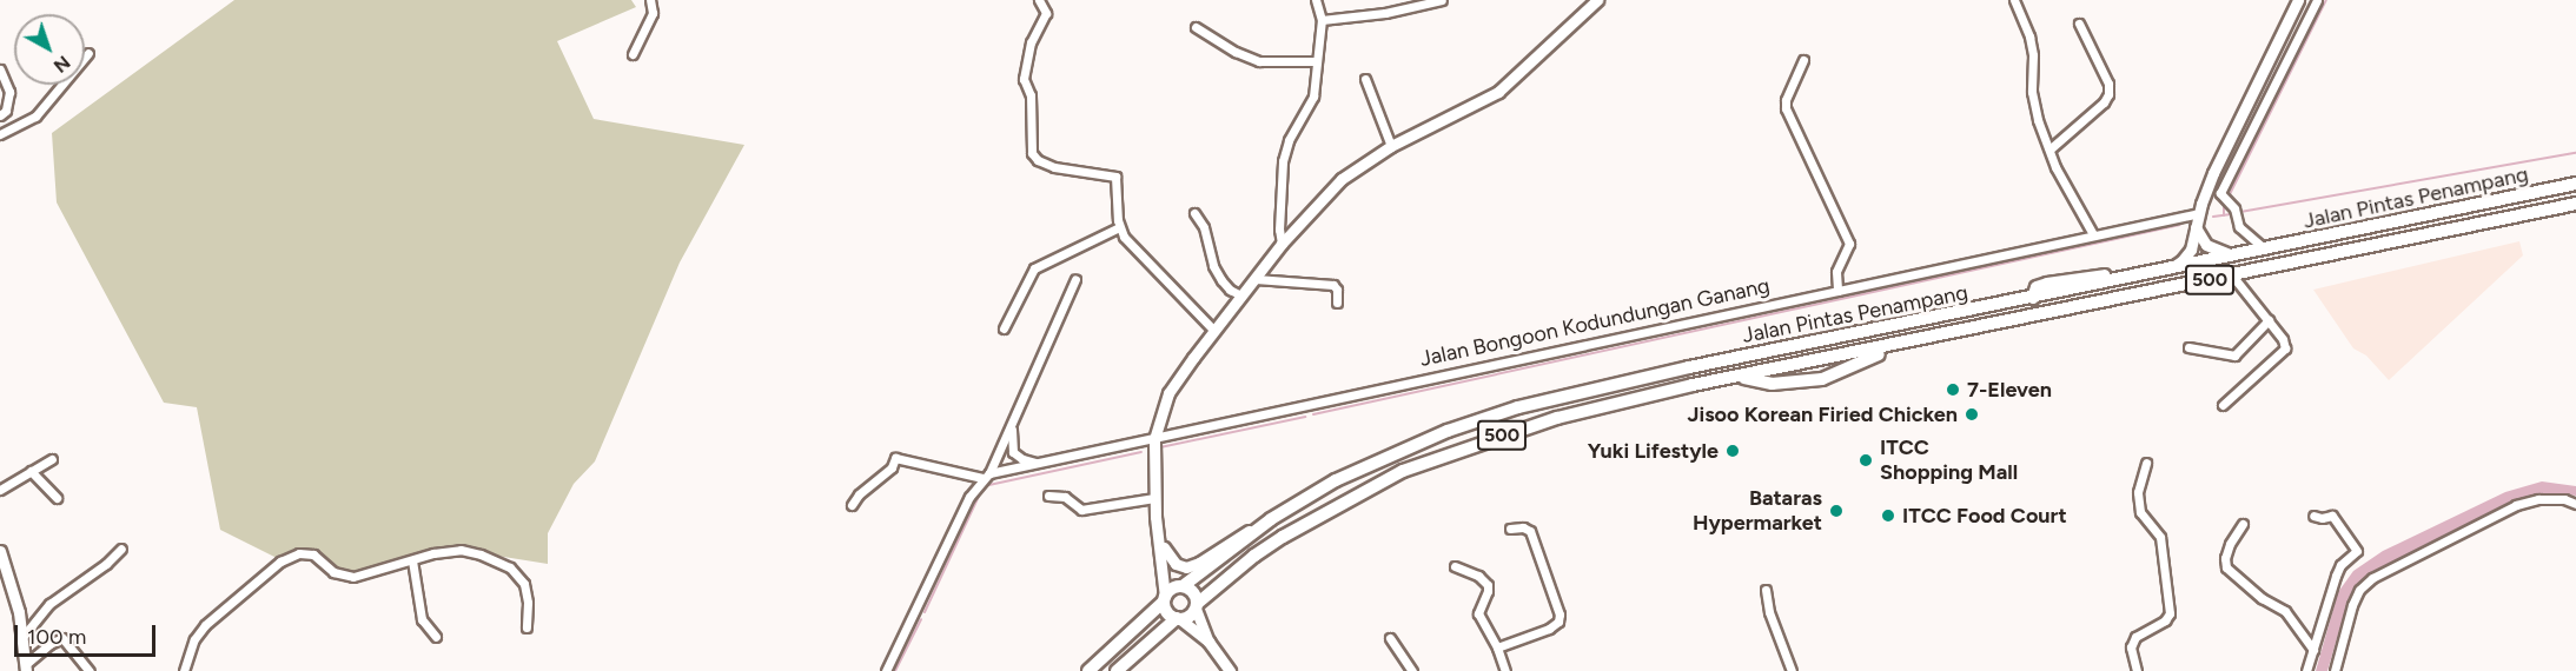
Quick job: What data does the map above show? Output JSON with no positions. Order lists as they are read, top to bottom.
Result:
{
  "streets": {
    "main road": ["Jalan Pintas Penampang", "500"],
    "street": ["Jalan Bongoon Kodundungan Ganang"]
  },
  "crossings": [
    ["Jalan Pintas Penampang", "500"]
  ],
  "places": [
    "7-Eleven",
    "Jisoo Korean Firied Chicken",
    "Yuki Lifestyle",
    "ITCC Shopping Mall",
    "Bataras Hypermarket",
    "ITCC Food Court"
  ],
  "scale_bar": "100 m",
  "north": "bottom right"
}
